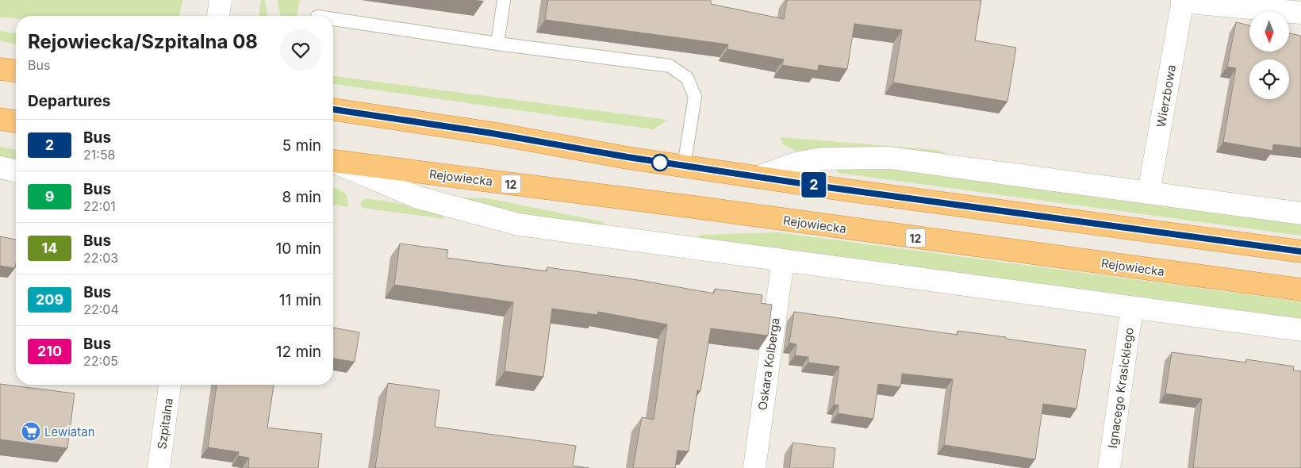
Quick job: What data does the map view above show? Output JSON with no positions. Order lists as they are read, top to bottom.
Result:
{
  "streets": {
    "highway": ["Rejowiecka", "12"],
    "street": [
      "Wierzbowa",
      "Oskara Kolberga",
      "Ignacego Krasickiego",
      "Szpitalna"
    ]
  },
  "places": {
    "supermarket": ["Lewiatan"]
  },
  "lines": ["bus line 2"],
  "north": "bottom",
  "page": {
    "on_map": "2",
    "heading": [
      ["Rejowiecka/Szpitalna 08", "Bus"],
      "Departures"
    ],
    "list": [
      {
        "mark": "2",
        "name": "Bus",
        "note": "21:58",
        "value": "5 min"
      },
      {
        "mark": "9",
        "name": "Bus",
        "note": "22:01",
        "value": "8 min"
      },
      {
        "mark": "14",
        "name": "Bus",
        "note": "22:03",
        "value": "10 min"
      },
      {
        "mark": "209",
        "name": "Bus",
        "note": "22:04",
        "value": "11 min"
      },
      {
        "mark": "210",
        "name": "Bus",
        "note": "22:05",
        "value": "12 min"
      }
    ]
  }
}
